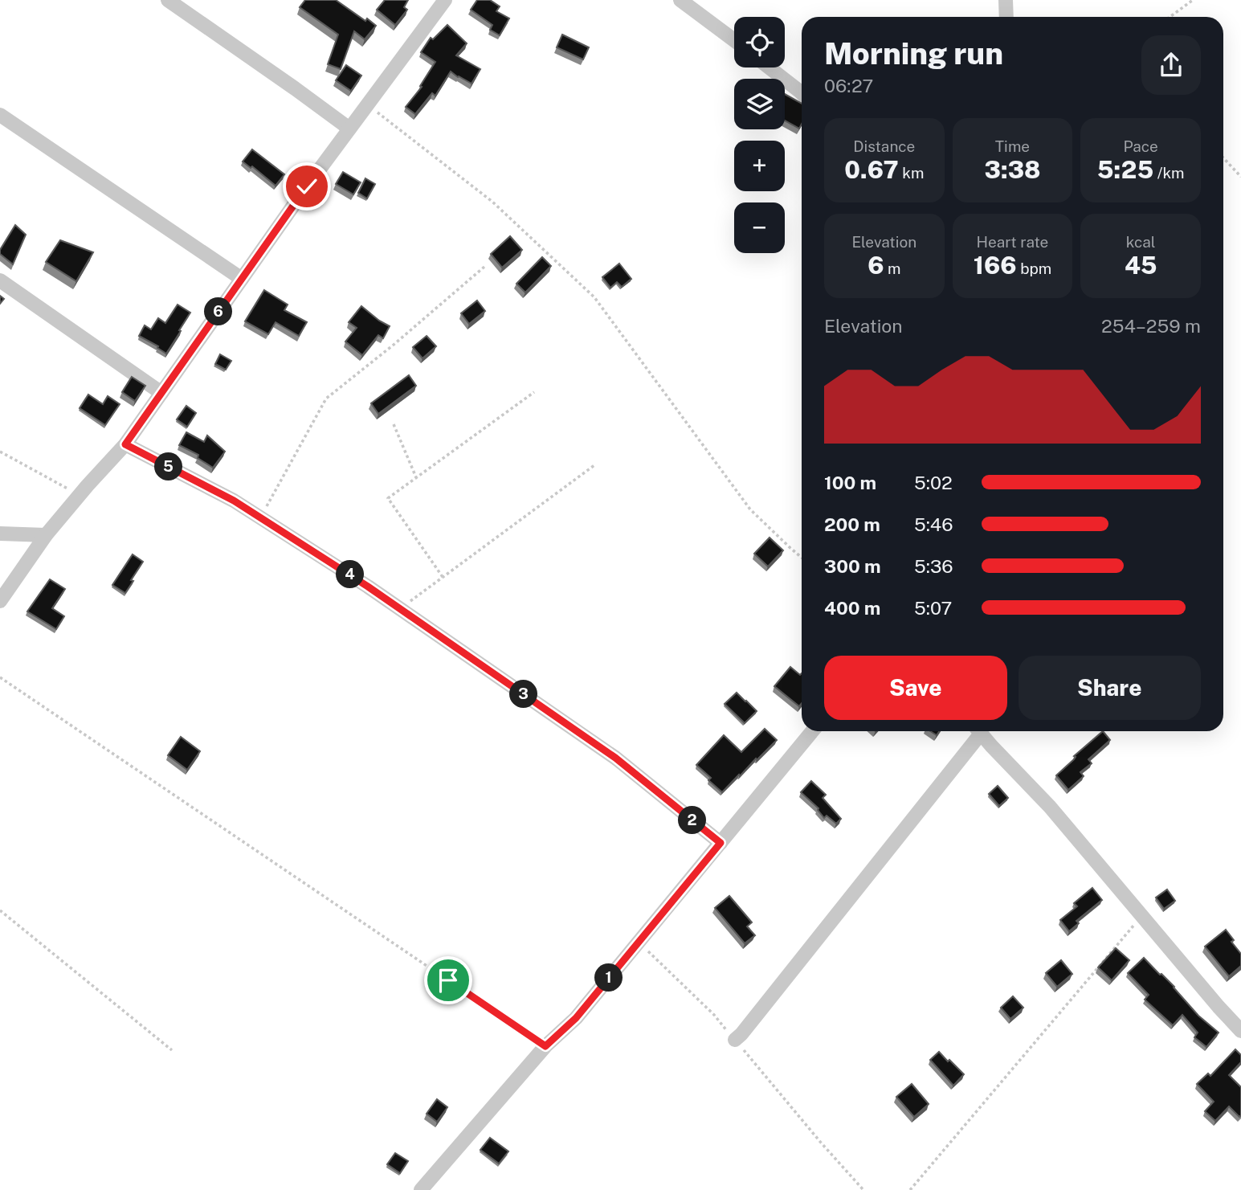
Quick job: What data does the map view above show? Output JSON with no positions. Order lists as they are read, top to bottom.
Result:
{
  "page": {
    "map_buttons": ["+", "−"],
    "heading": ["Morning run", "06:27"],
    "stats": [
      ["Distance", "0.67 km"],
      ["Time", "3:38"],
      ["Pace", "5:25 /km"],
      ["Elevation", "6 m"],
      ["Heart rate", "166 bpm"],
      ["kcal", "45"]
    ],
    "pins": [
      "6",
      "5",
      "4",
      "3",
      "2",
      "1"
    ],
    "chart": ["Elevation", "254–259 m"],
    "list": [
      {
        "name": "100 m",
        "note": "5:02"
      },
      {
        "name": "200 m",
        "note": "5:46"
      },
      {
        "name": "300 m",
        "note": "5:36"
      },
      {
        "name": "400 m",
        "note": "5:07"
      }
    ],
    "buttons": ["Save", "Share"]
  }
}
